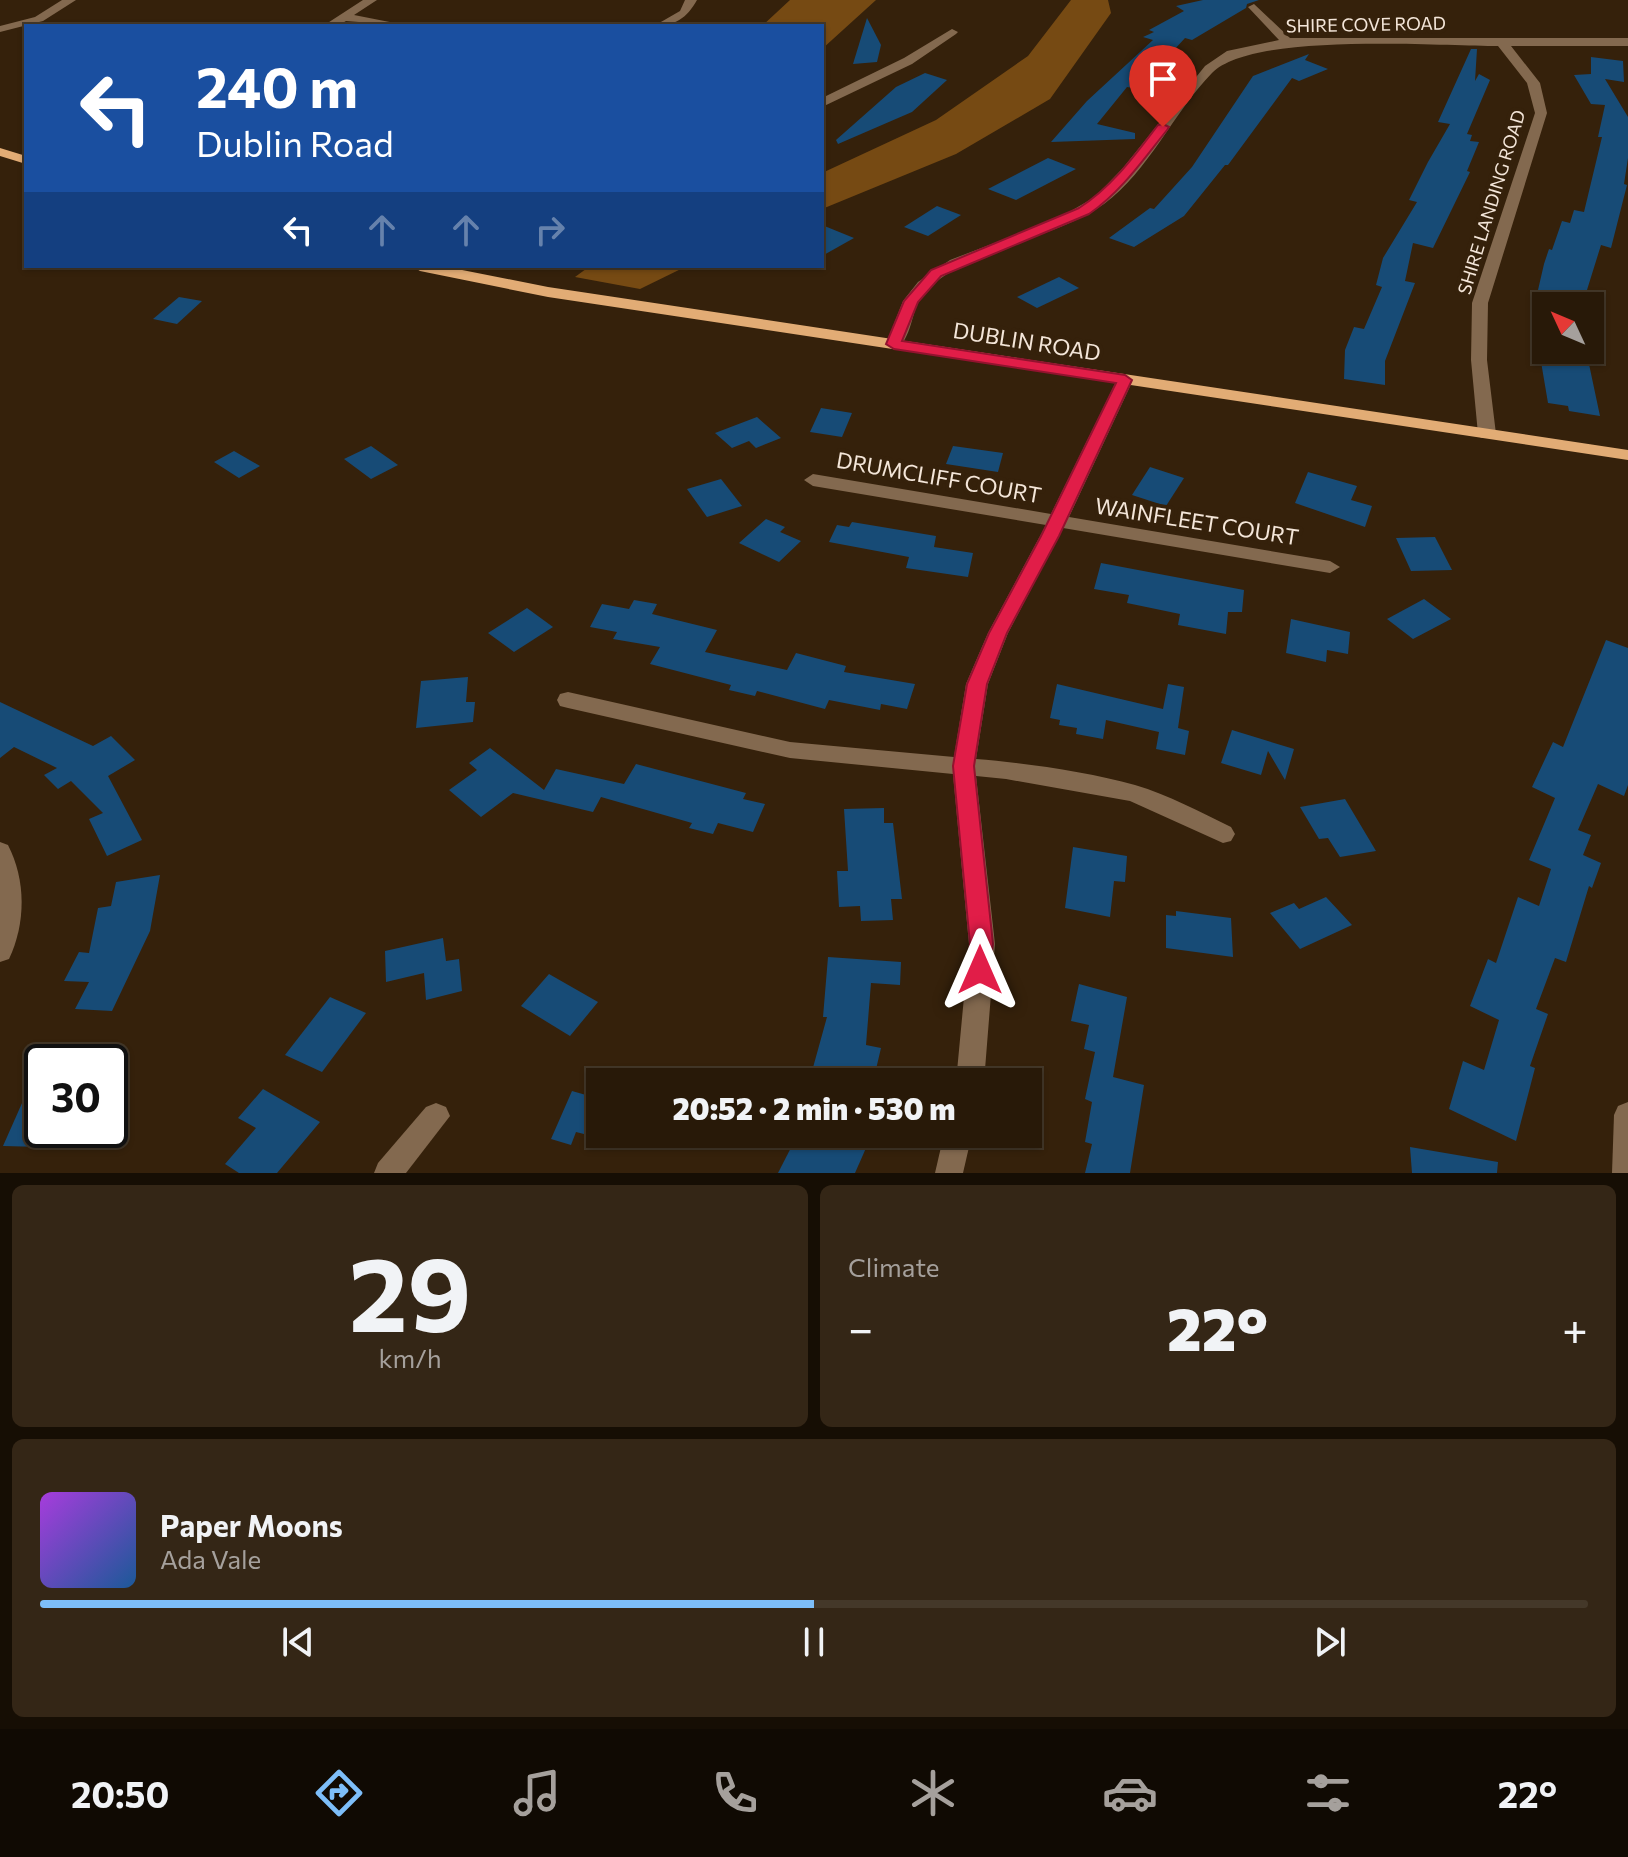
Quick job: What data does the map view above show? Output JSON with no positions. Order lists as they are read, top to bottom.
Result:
{
  "streets": {
    "main road": ["DUBLIN ROAD"],
    "street": [
      "SHIRE COVE ROAD",
      "SHIRE LANDING ROAD",
      "DRUMCLIFF COURT",
      "WAINFLEET COURT"
    ]
  },
  "crossings": [
    ["SHIRE COVE ROAD", "SHIRE LANDING ROAD"],
    ["SHIRE COVE ROAD", "DUBLIN ROAD"],
    ["SHIRE LANDING ROAD", "DUBLIN ROAD"],
    ["DRUMCLIFF COURT", "WAINFLEET COURT"]
  ],
  "north": "top left",
  "page": {
    "turn": ["240 m", "Dublin Road"],
    "limit": "30",
    "trip": "20:52 · 2 min · 530 m",
    "tile": [
      ["29", "km/h"],
      "Climate"
    ],
    "heat": ["−", "22°", "+"],
    "song": ["Paper Moons", "Ada Vale"],
    "tabs": ["20:50", "22°"]
  }
}
